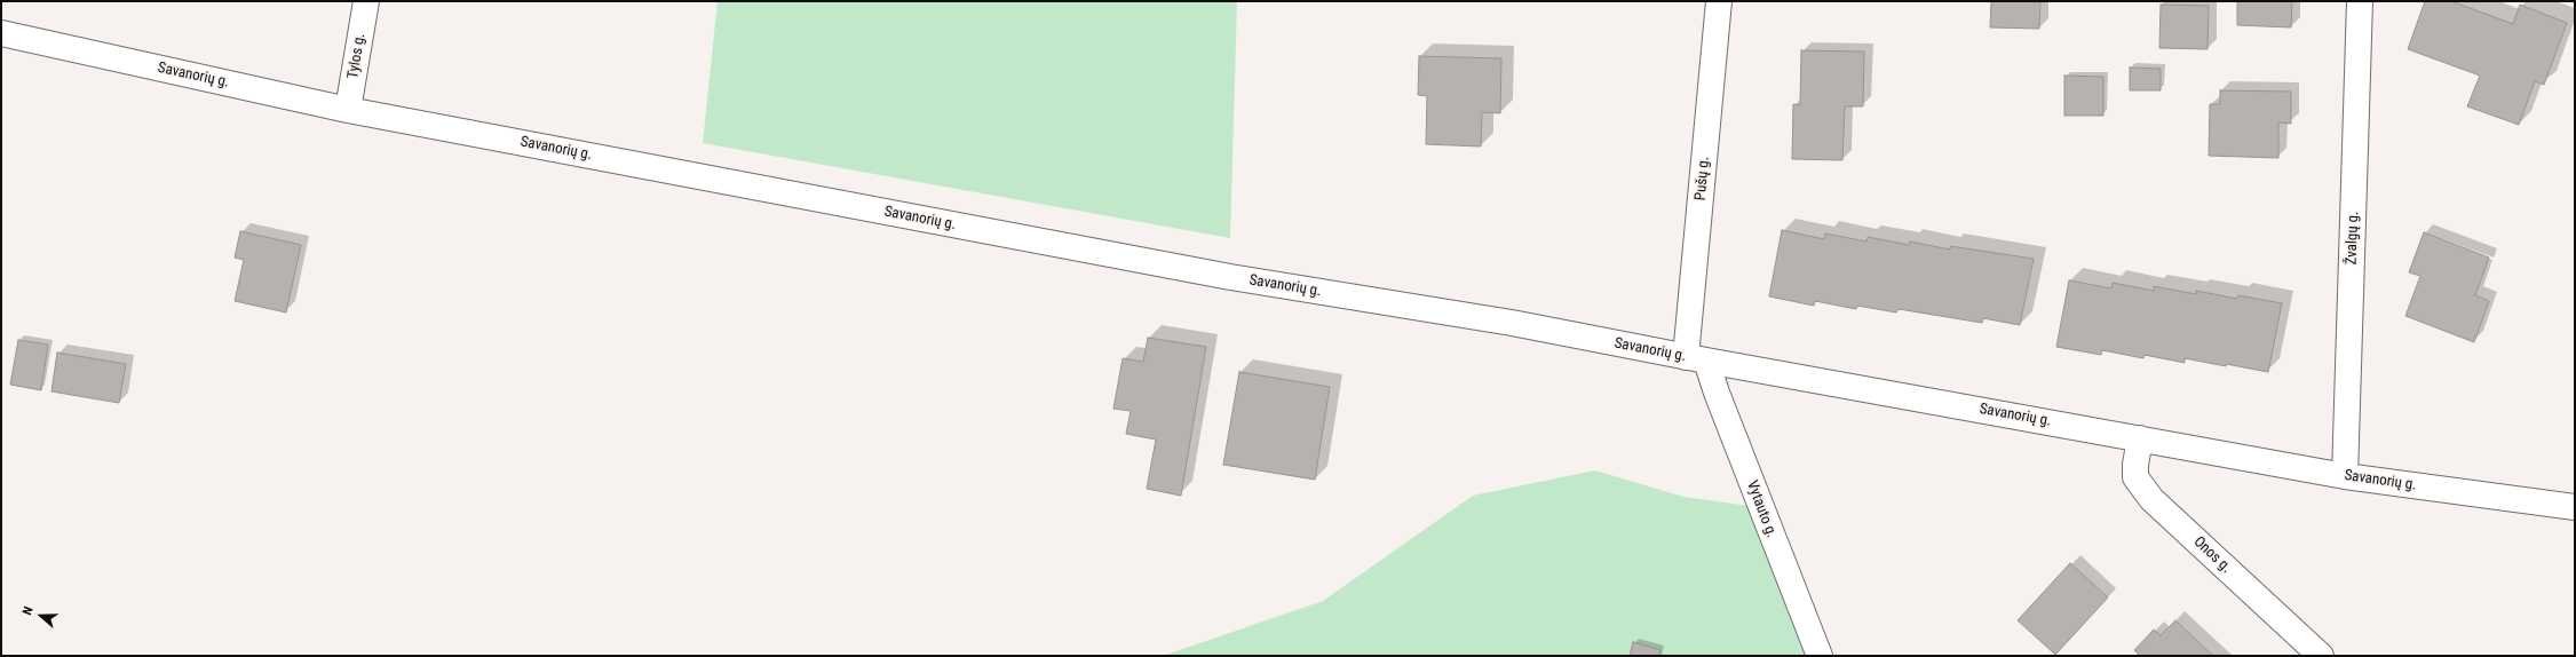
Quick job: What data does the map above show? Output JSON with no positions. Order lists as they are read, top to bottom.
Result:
{
  "streets": {
    "street": [
      "Tylos g.",
      "Savanorių g.",
      "Pušų g.",
      "Žvalgų g.",
      "Vytauto g.",
      "Onos g."
    ]
  },
  "crossings": [
    ["Tylos g.", "Savanorių g."],
    ["Savanorių g.", "Pušų g."],
    ["Savanorių g.", "Žvalgų g."],
    ["Savanorių g.", "Vytauto g."],
    ["Savanorių g.", "Onos g."],
    ["Pušų g.", "Vytauto g."]
  ],
  "north": "left"
}
